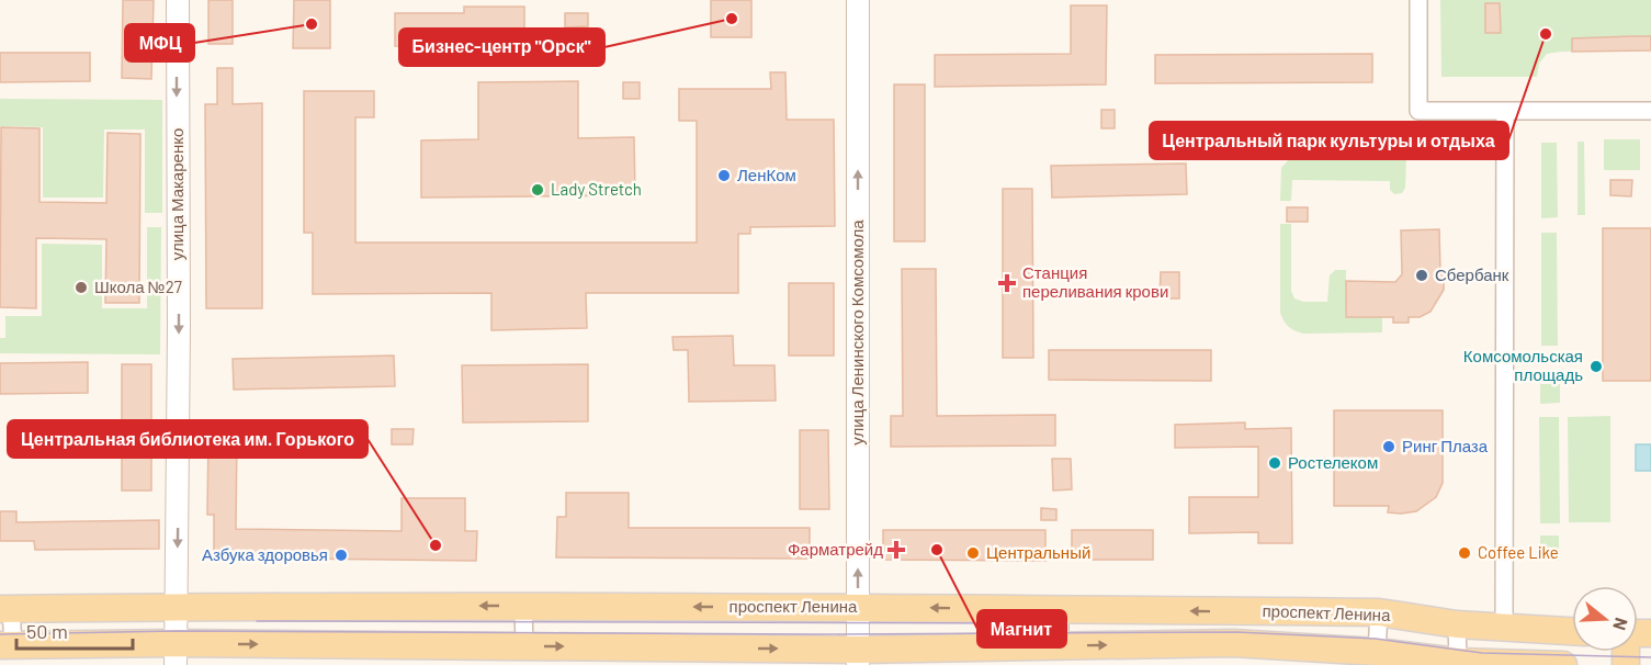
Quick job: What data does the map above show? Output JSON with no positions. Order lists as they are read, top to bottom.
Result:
{
  "streets": {
    "main road": ["проспект Ленина"],
    "street": ["улица Макаренко", "улица Ленинского Комсомола"]
  },
  "crossings": [
    ["улица Макаренко", "проспект Ленина"],
    ["улица Ленинского Комсомола", "проспект Ленина"]
  ],
  "one_way": ["улица Макаренко", "улица Ленинского Комсомола"],
  "places": {
    "other": [
      "Бизнес-центр \"Орск\"",
      "МФЦ",
      "Центральный парк культуры и отдыха",
      "ЛенКом",
      "Lady Stretch",
      "Сбербанк",
      "Школа №27",
      "Комсомольская площадь",
      "Ринг Плаза",
      "Ростелеком",
      "Центральная библиотека им. Горького",
      "Магнит",
      "Центральный",
      "Coffee Like",
      "Азбука здоровья"
    ],
    "health": ["Станция переливания крови", "Фарматрейд"]
  },
  "scale_bar": "50 m",
  "north": "right"
}
